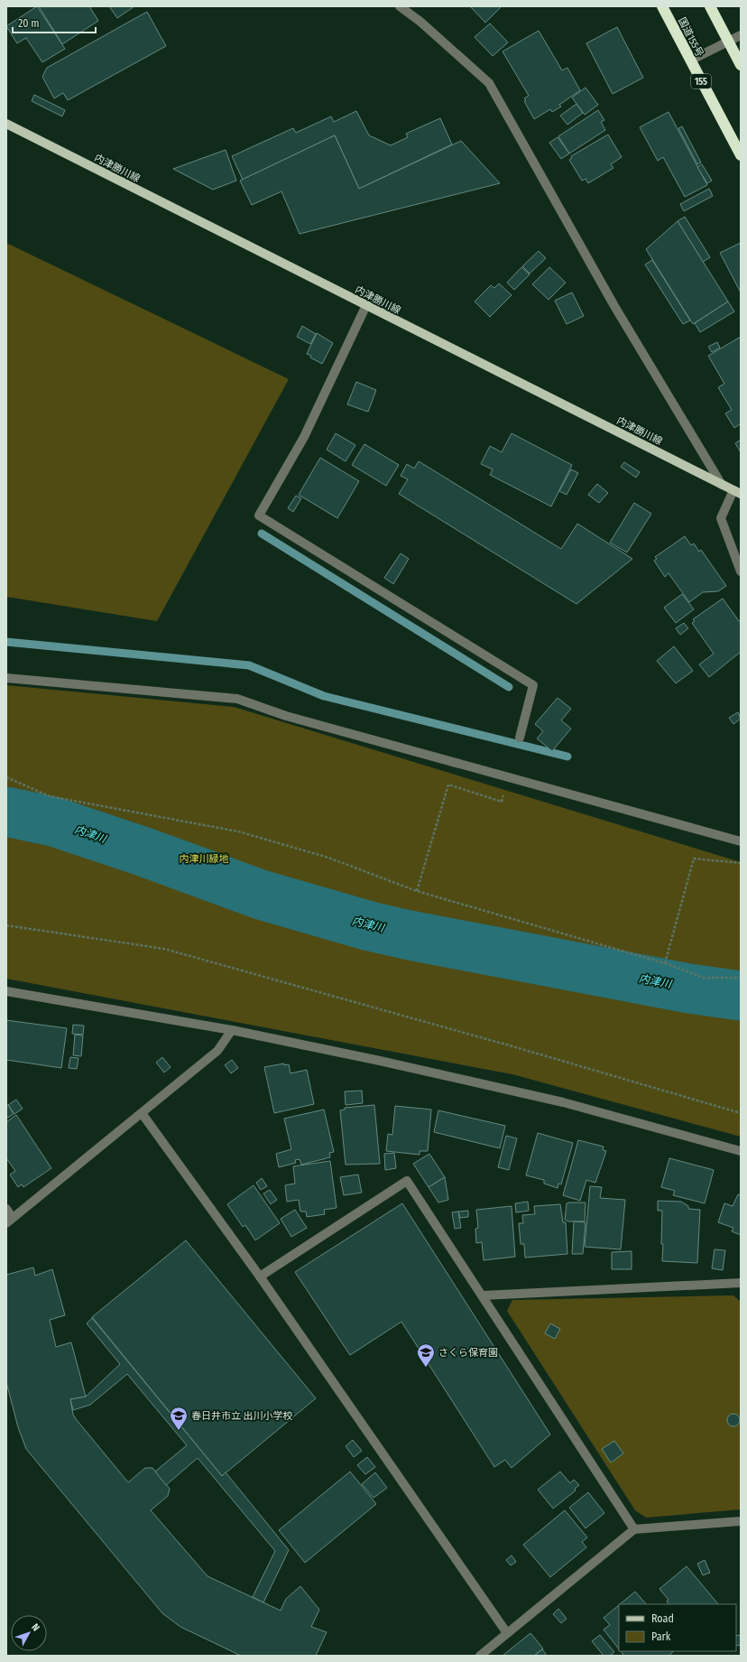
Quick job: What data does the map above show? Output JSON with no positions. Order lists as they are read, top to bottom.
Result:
{
  "streets": {
    "highway": ["国道155号", "155"],
    "main road": ["内津勝川線"]
  },
  "water": ["内津川"],
  "parks": ["内津川緑地"],
  "places": {
    "school or university": ["さくら保育園", "春日井市立 出川小学校"]
  },
  "legend": ["Road", "Park"],
  "scale_bar": "20 m",
  "north": "top right"
}
